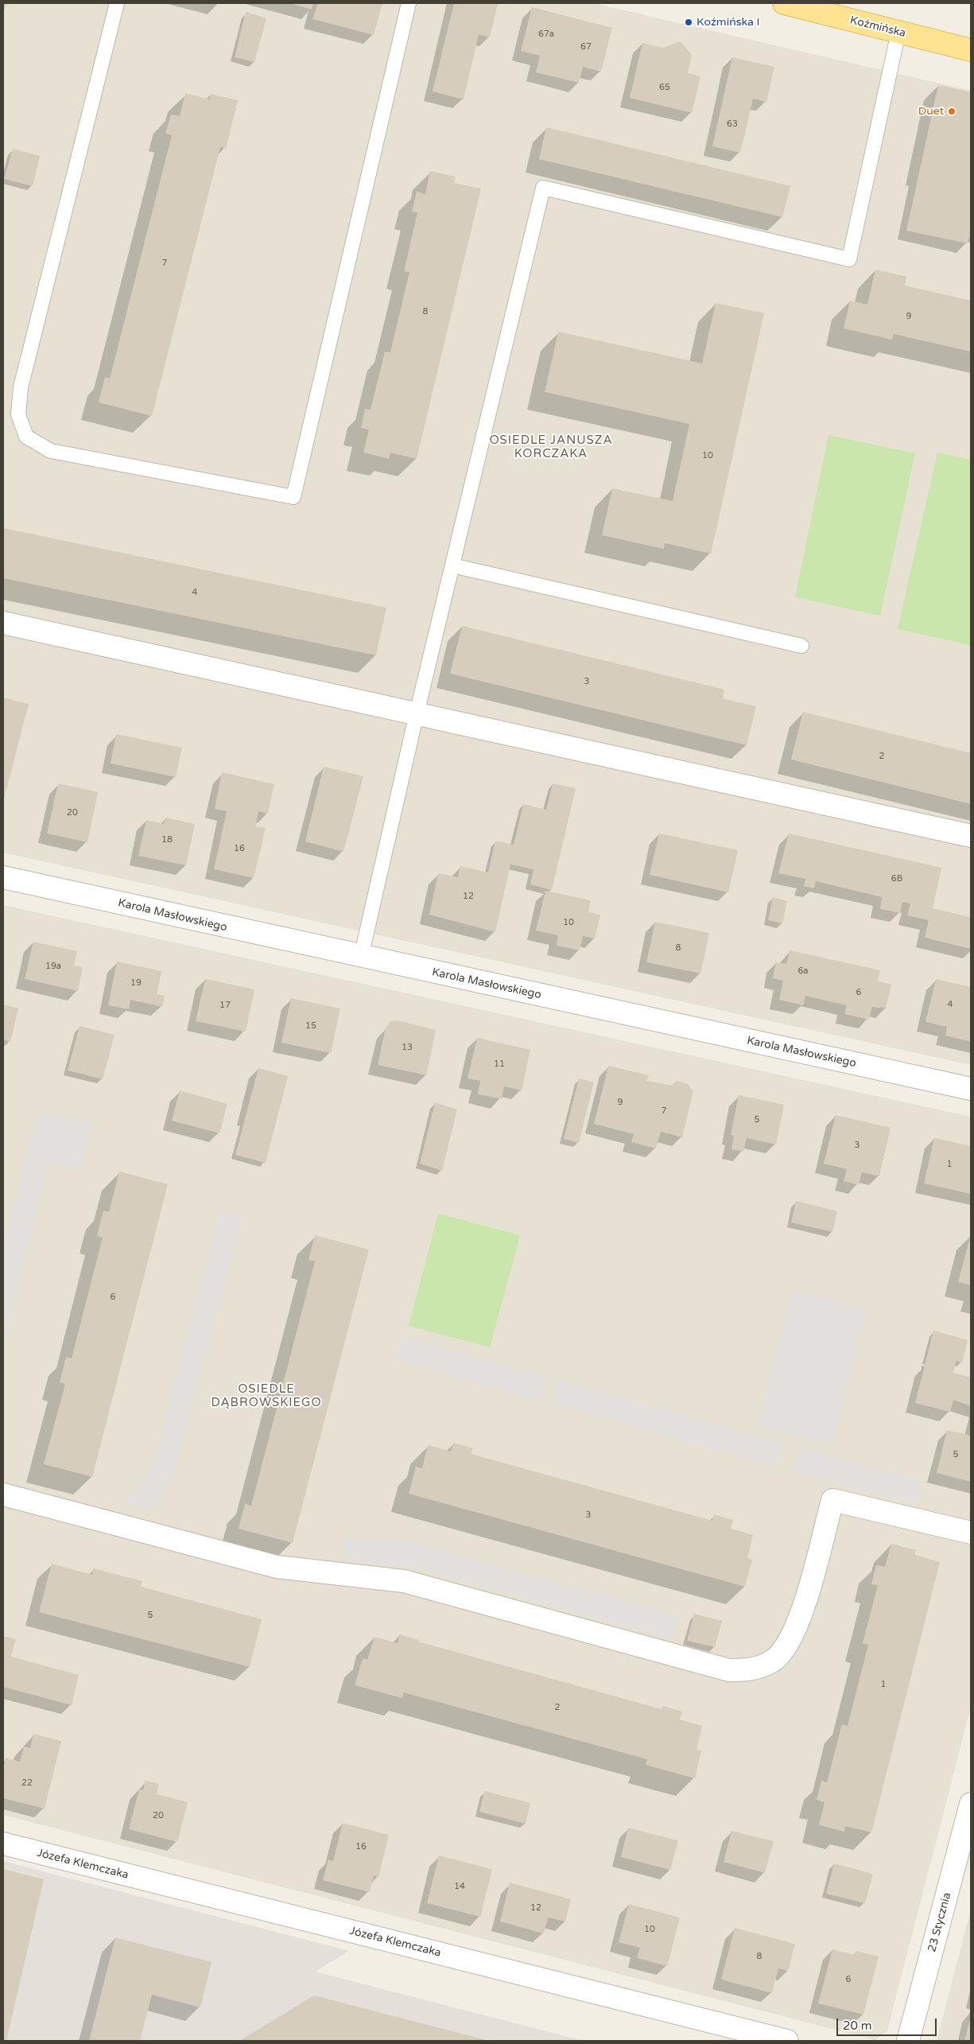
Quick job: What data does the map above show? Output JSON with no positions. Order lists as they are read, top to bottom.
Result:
{
  "streets": {
    "main road": ["Koźmińska"],
    "street": ["Karola Masłowskiego", "Józefa Klemczaka", "23 Stycznia"]
  },
  "districts": ["OSIEDLE JANUSZA KORCZAKA", "OSIEDLE DĄBROWSKIEGO"],
  "places": ["Koźmińska I", "Duet"],
  "house_numbers": [
    "67a",
    "67",
    "65",
    "63",
    "7",
    "8",
    "9",
    "10",
    "4",
    "3",
    "2",
    "20",
    "18",
    "16",
    "6B",
    "12",
    "10",
    "8",
    "19a",
    "6a",
    "19",
    "6",
    "4",
    "17",
    "15",
    "13",
    "11",
    "9",
    "7",
    "5",
    "3",
    "1",
    "6",
    "5",
    "3",
    "5",
    "1",
    "2",
    "22",
    "20",
    "16",
    "14",
    "12",
    "10",
    "8",
    "6"
  ],
  "scale_bar": "20 m"
}
